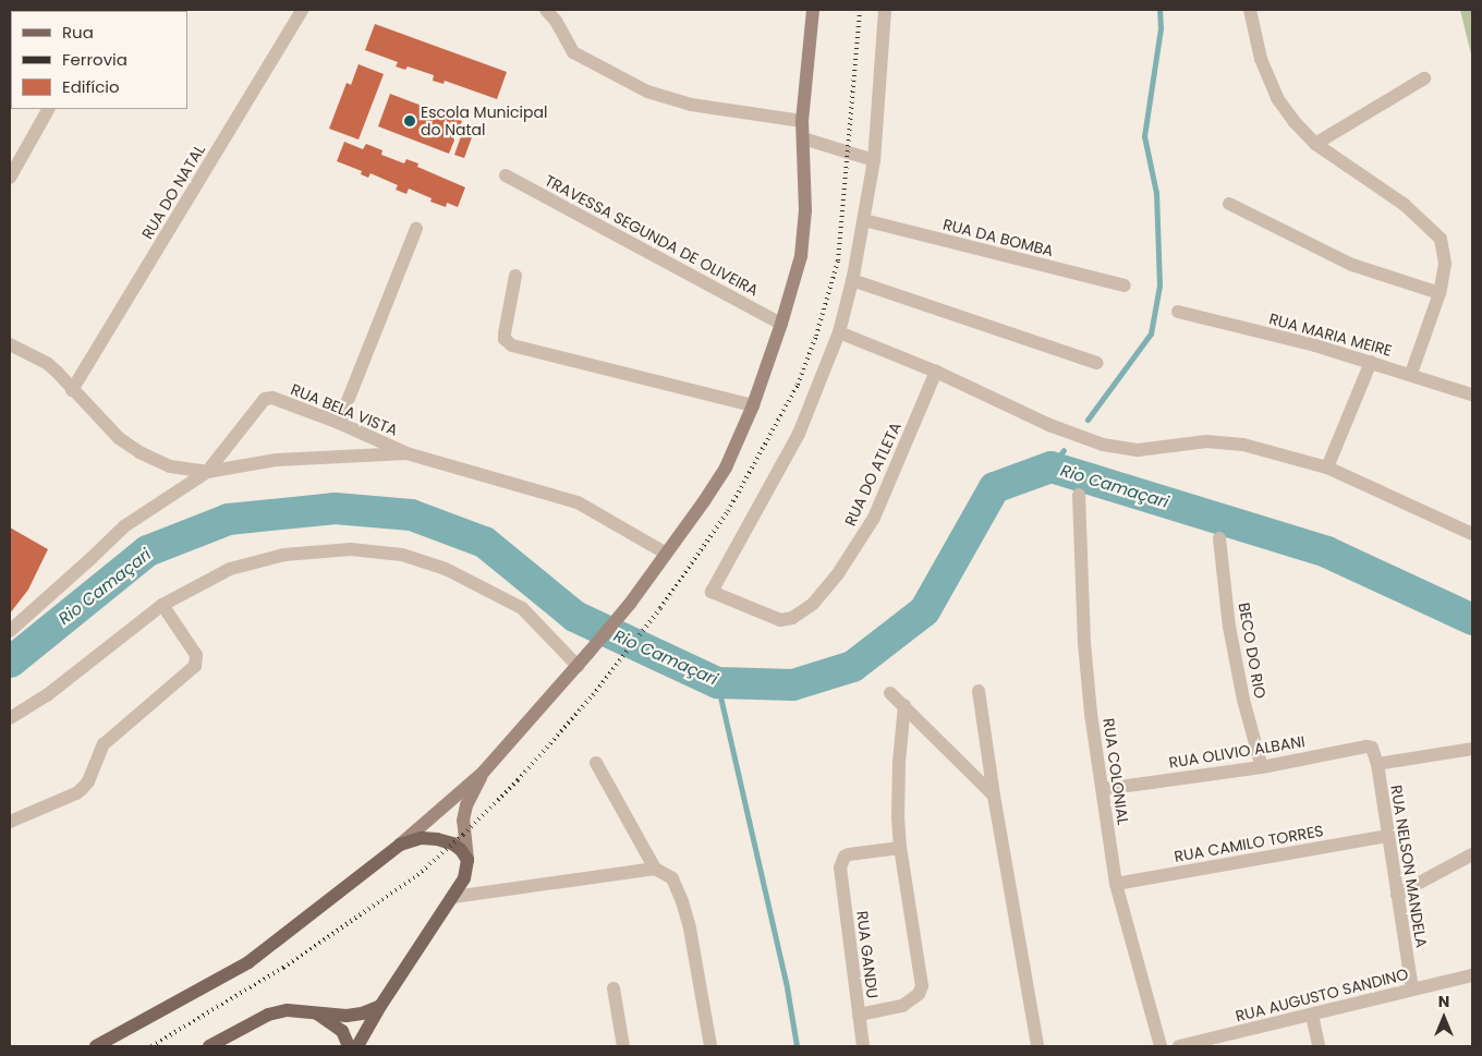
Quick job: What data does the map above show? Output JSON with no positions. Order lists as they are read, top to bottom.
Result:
{
  "streets": {
    "street": [
      "RUA DO NATAL",
      "TRAVESSA SEGUNDA DE OLIVEIRA",
      "RUA DA BOMBA",
      "RUA MARIA MEIRE",
      "RUA BELA VISTA",
      "RUA DO ATLETA",
      "BECO DO RIO",
      "RUA OLIVIO ALBANI",
      "RUA COLONIAL",
      "RUA CAMILO TORRES",
      "RUA NELSON MANDELA",
      "RUA GANDU",
      "RUA AUGUSTO SANDINO"
    ]
  },
  "crossings": [
    ["BECO DO RIO", "RUA OLIVIO ALBANI"],
    ["RUA OLIVIO ALBANI", "RUA COLONIAL"],
    ["RUA OLIVIO ALBANI", "RUA NELSON MANDELA"],
    ["RUA COLONIAL", "RUA CAMILO TORRES"],
    ["RUA CAMILO TORRES", "RUA NELSON MANDELA"],
    ["RUA NELSON MANDELA", "RUA AUGUSTO SANDINO"]
  ],
  "water": ["Rio Camaçari"],
  "places": ["Escola Municipal do Natal"],
  "legend": ["Rua", "Ferrovia", "Edifício"],
  "north": "top"
}
